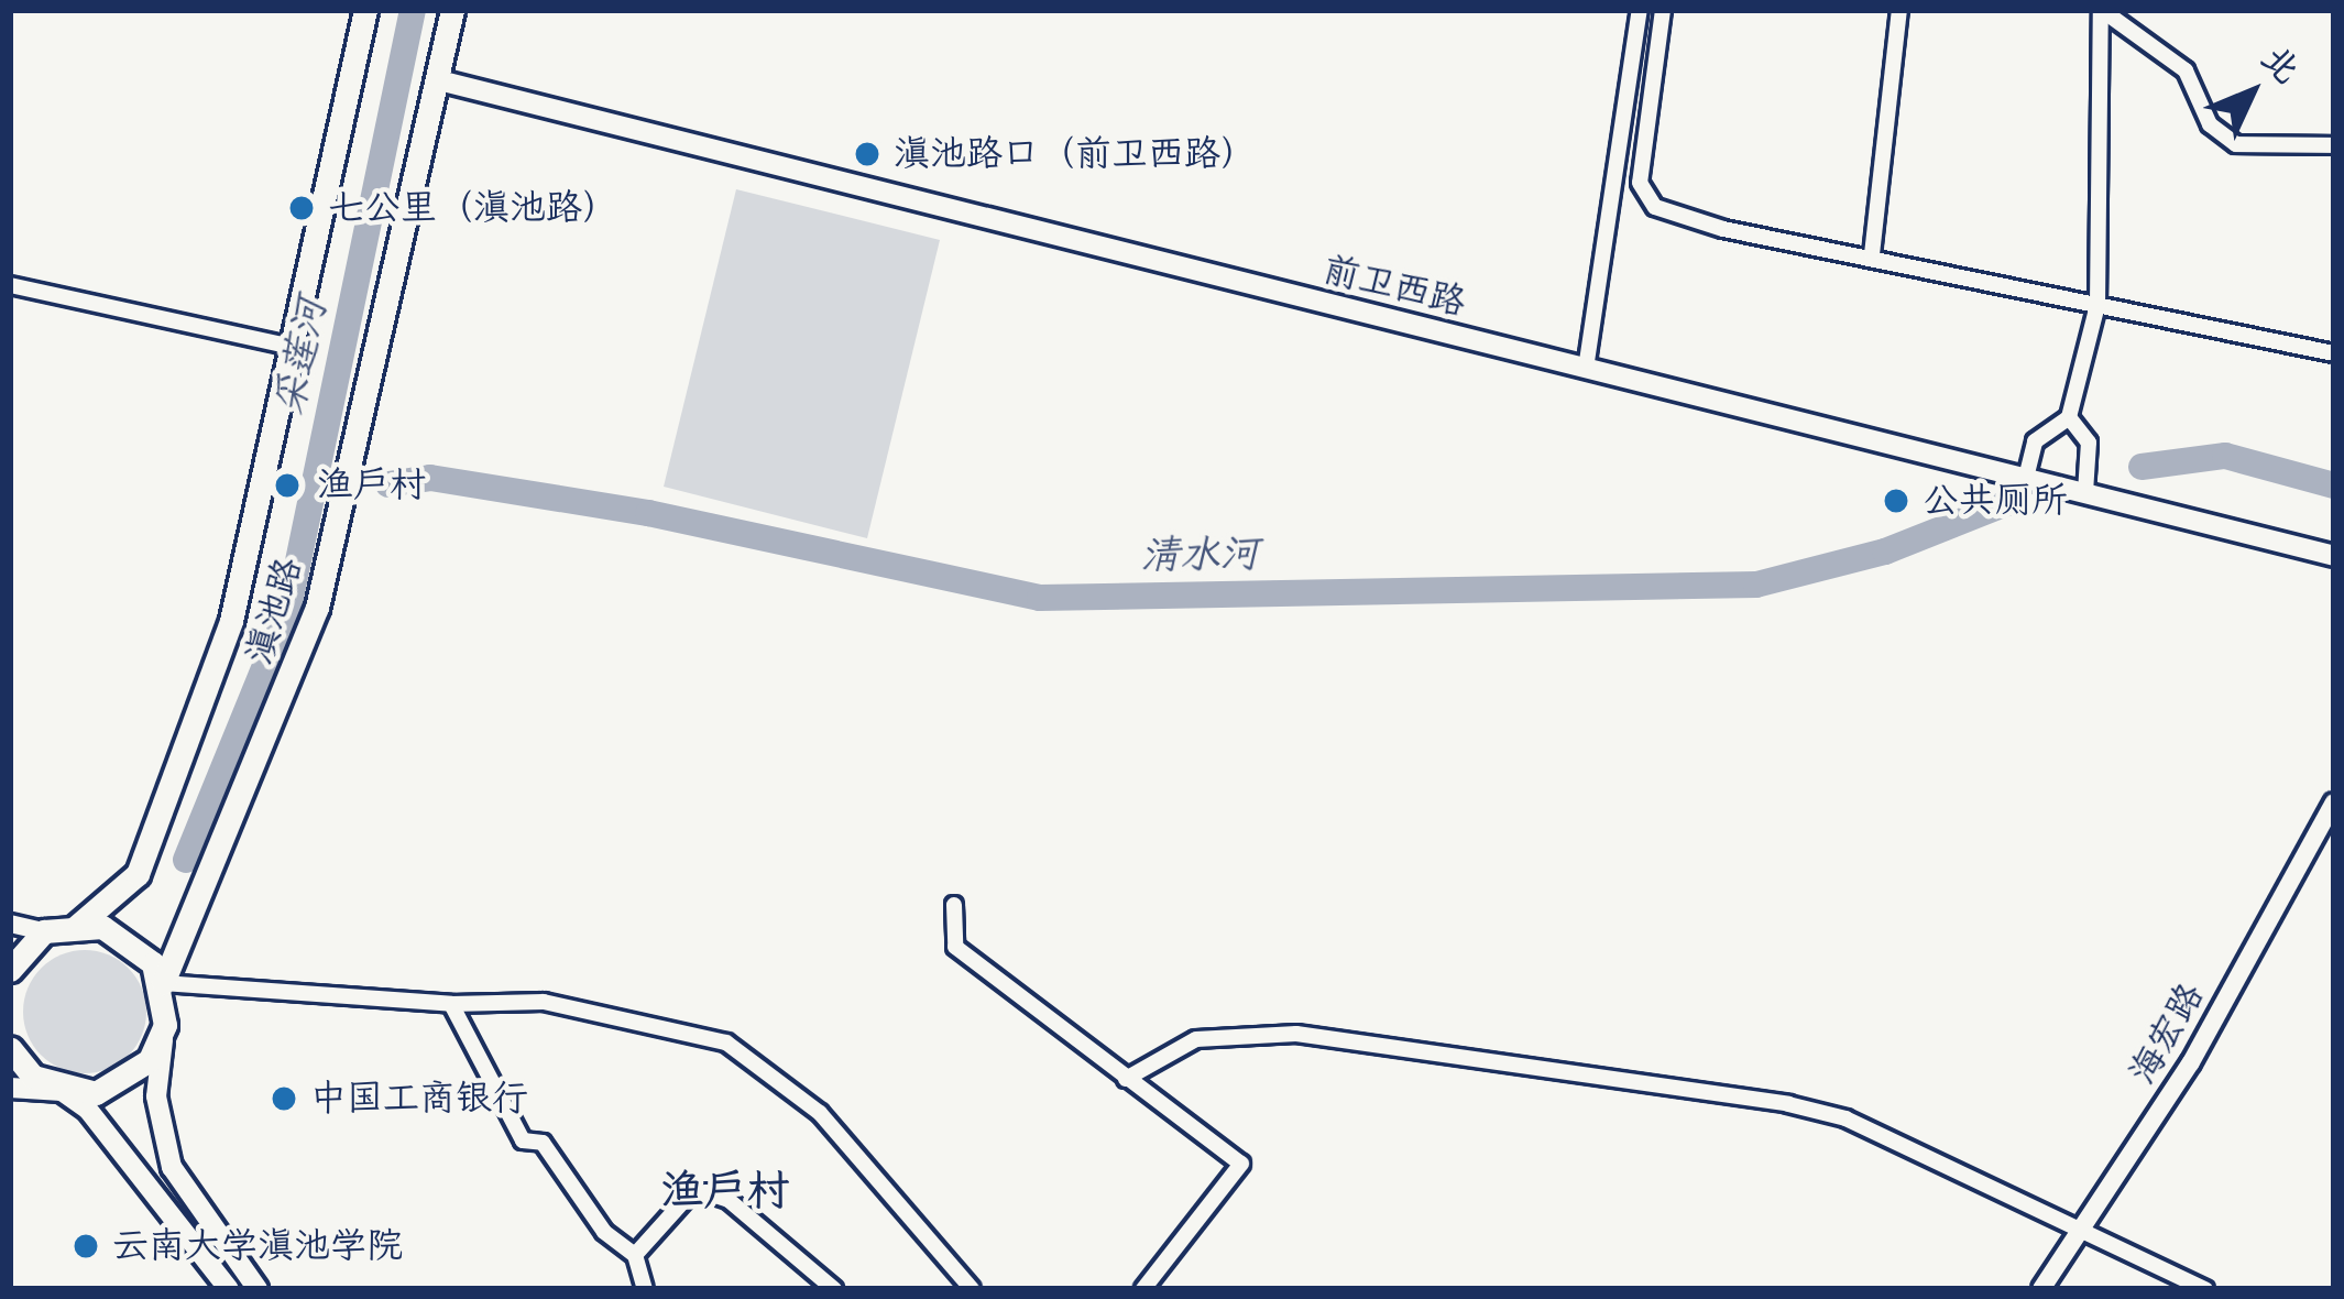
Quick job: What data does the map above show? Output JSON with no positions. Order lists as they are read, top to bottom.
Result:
{
  "streets": {
    "main road": ["前卫西路", "滇池路"],
    "street": ["海宏路"]
  },
  "crossings": [
    ["前卫西路", "滇池路"]
  ],
  "districts": ["渔户村"],
  "water": ["采莲河", "清水河"],
  "places": [
    "滇池路口（前卫西路）",
    "七公里（滇池路）",
    "渔户村",
    "公共厕所",
    "中国工商银行",
    "云南大学滇池学院"
  ],
  "north": "top right"
}
